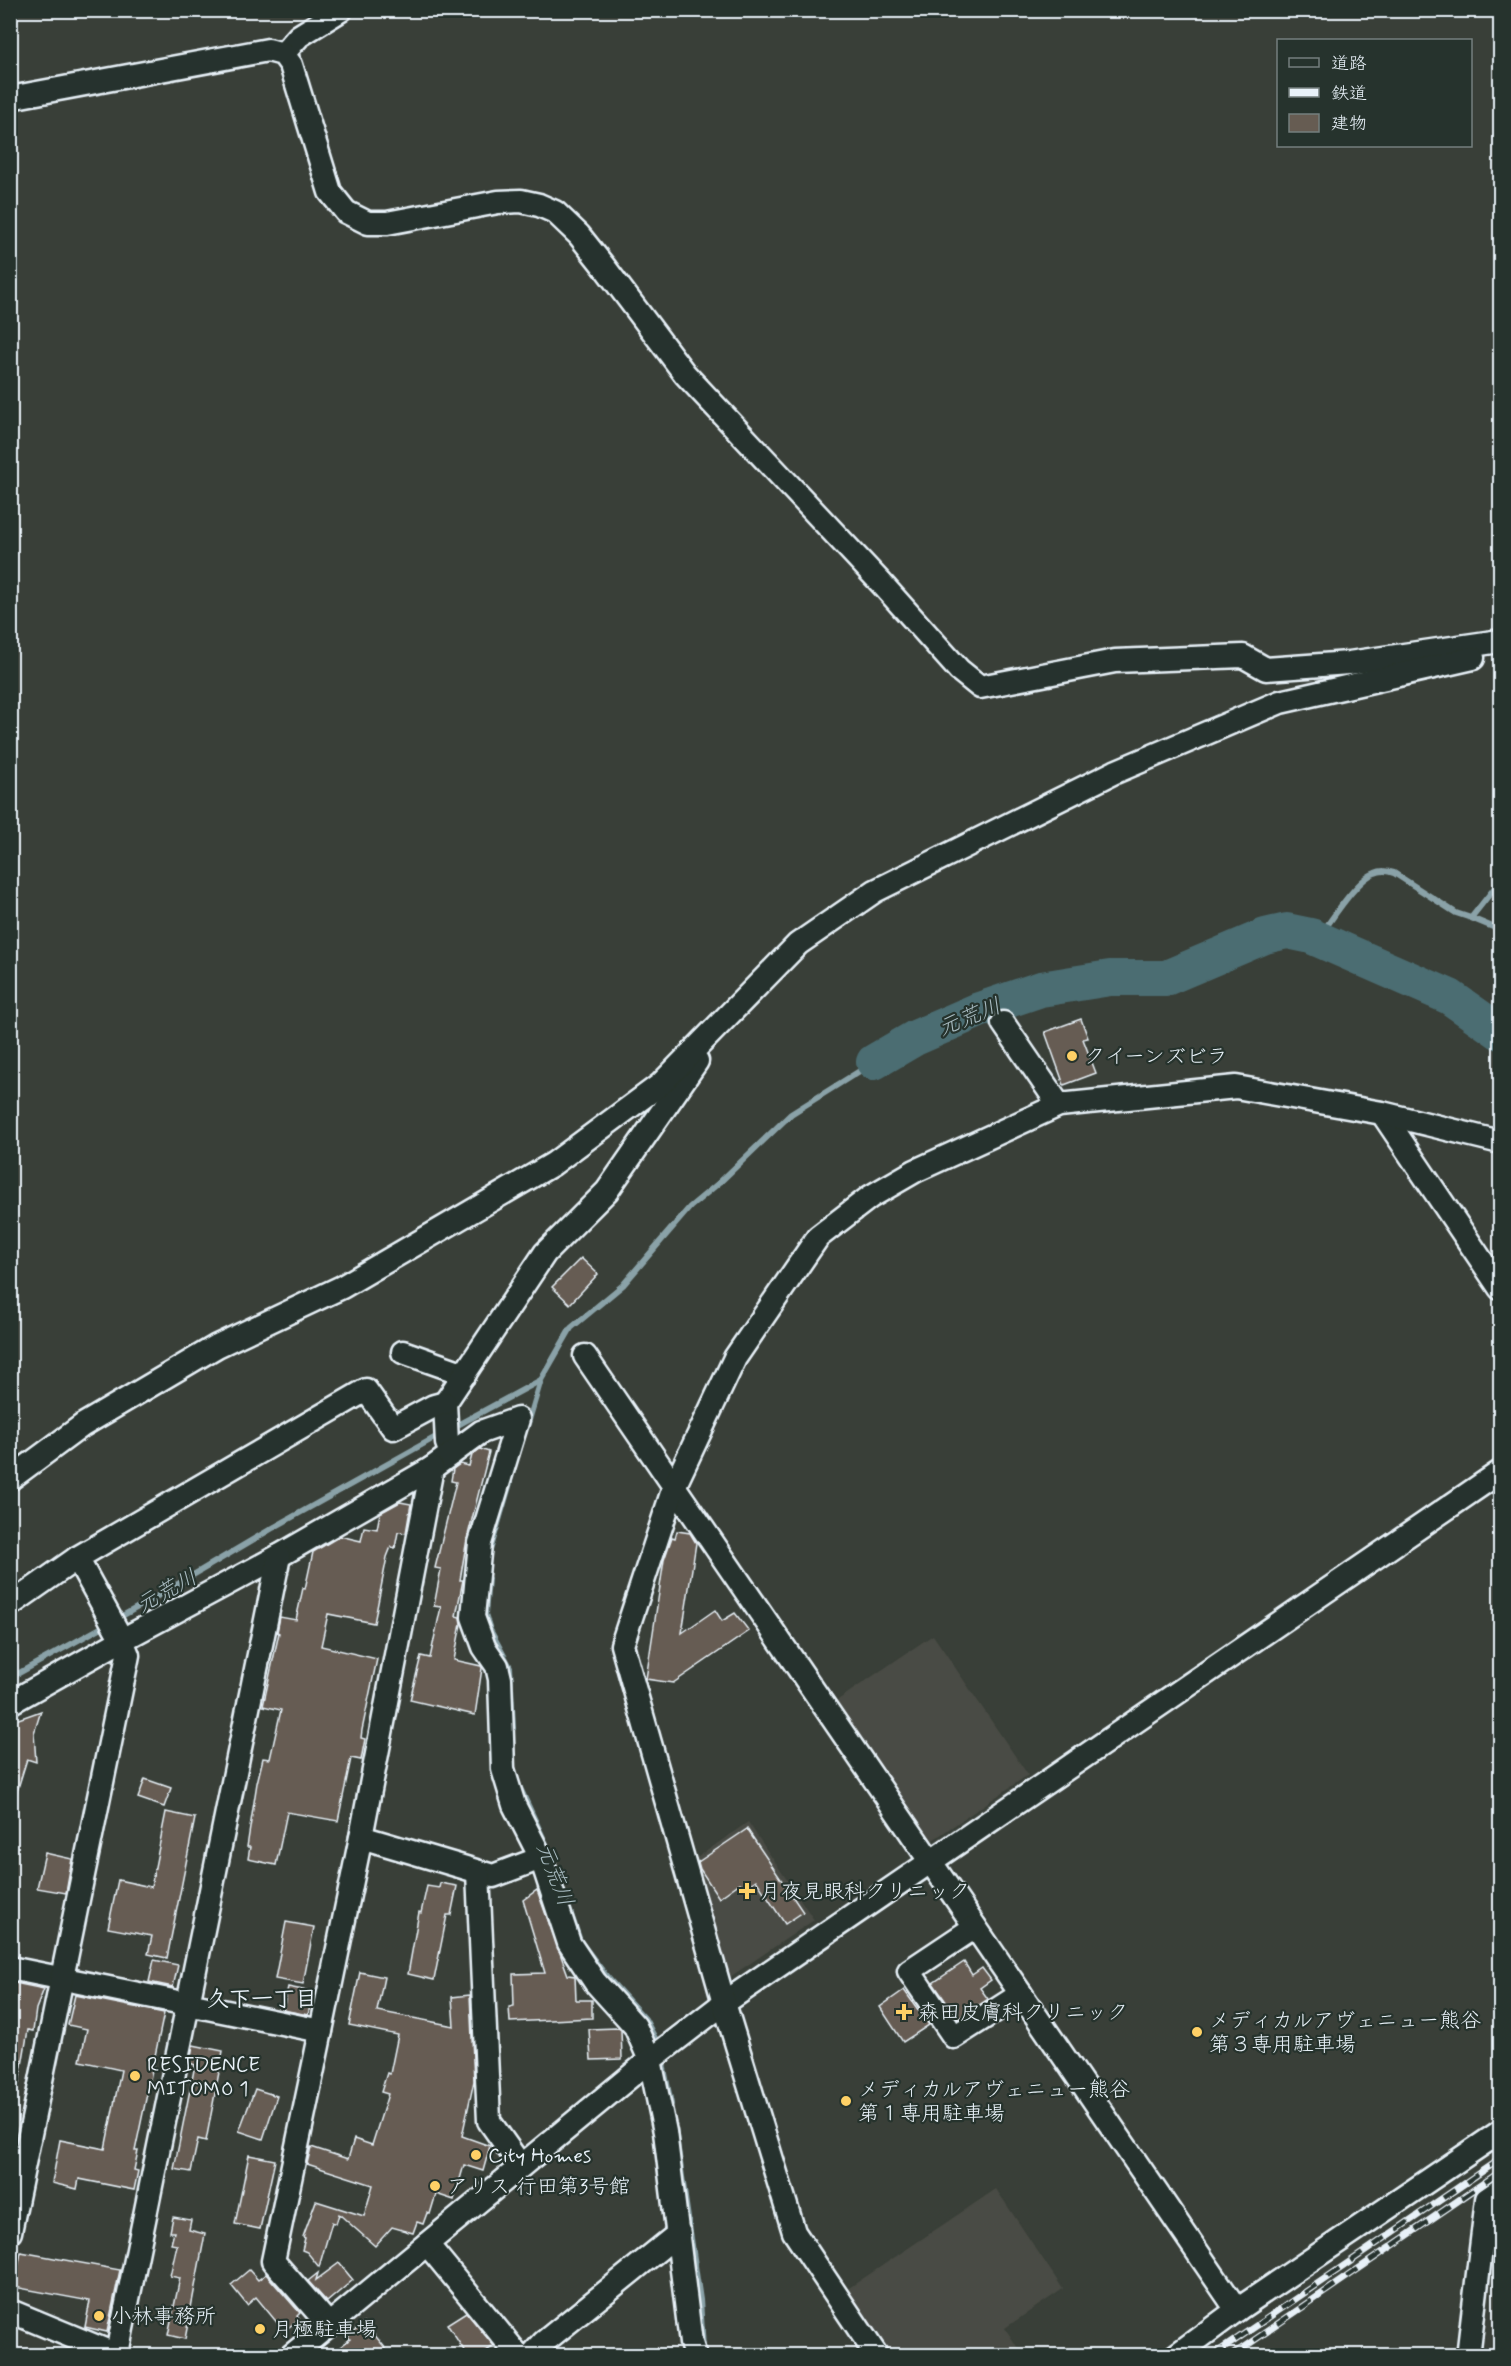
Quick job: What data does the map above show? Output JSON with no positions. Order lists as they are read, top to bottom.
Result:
{
  "districts": ["久下一丁目"],
  "water": ["元荒川"],
  "places": {
    "other": [
      "クイーンズビラ",
      "メディカルアヴェニュー熊谷 第３専用駐車場",
      "RESIDENCE MITOMO 1",
      "メディカルアヴェニュー熊谷 第１専用駐車場",
      "City Homes",
      "アリス 行田第3号館",
      "小林事務所",
      "月極駐車場"
    ],
    "health": ["月夜見眼科クリニック", "森田皮膚科クリニック"]
  },
  "legend": ["道路", "鉄道", "建物"]
}
